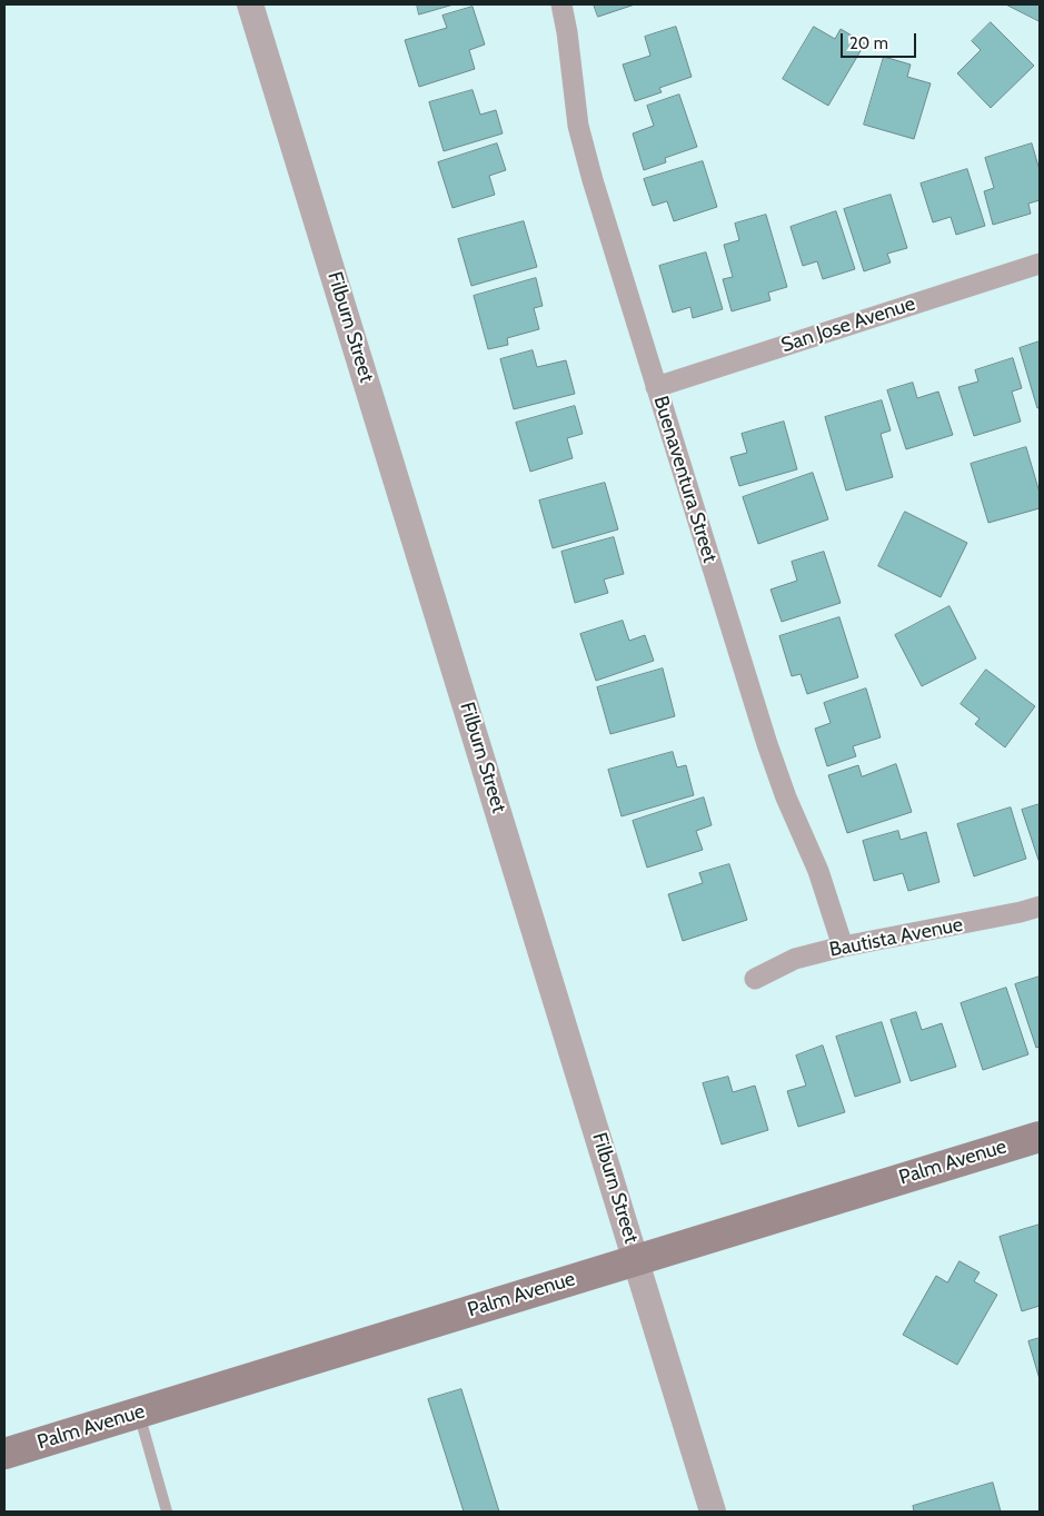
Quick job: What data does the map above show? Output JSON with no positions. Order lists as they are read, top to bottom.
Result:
{
  "streets": {
    "main road": ["Palm Avenue"],
    "street": [
      "San Jose Avenue",
      "Filburn Street",
      "Buenaventura Street",
      "Bautista Avenue"
    ]
  },
  "crossings": [
    ["San Jose Avenue", "Buenaventura Street"],
    ["Filburn Street", "Palm Avenue"],
    ["Buenaventura Street", "Bautista Avenue"]
  ],
  "scale_bar": "20 m"
}
